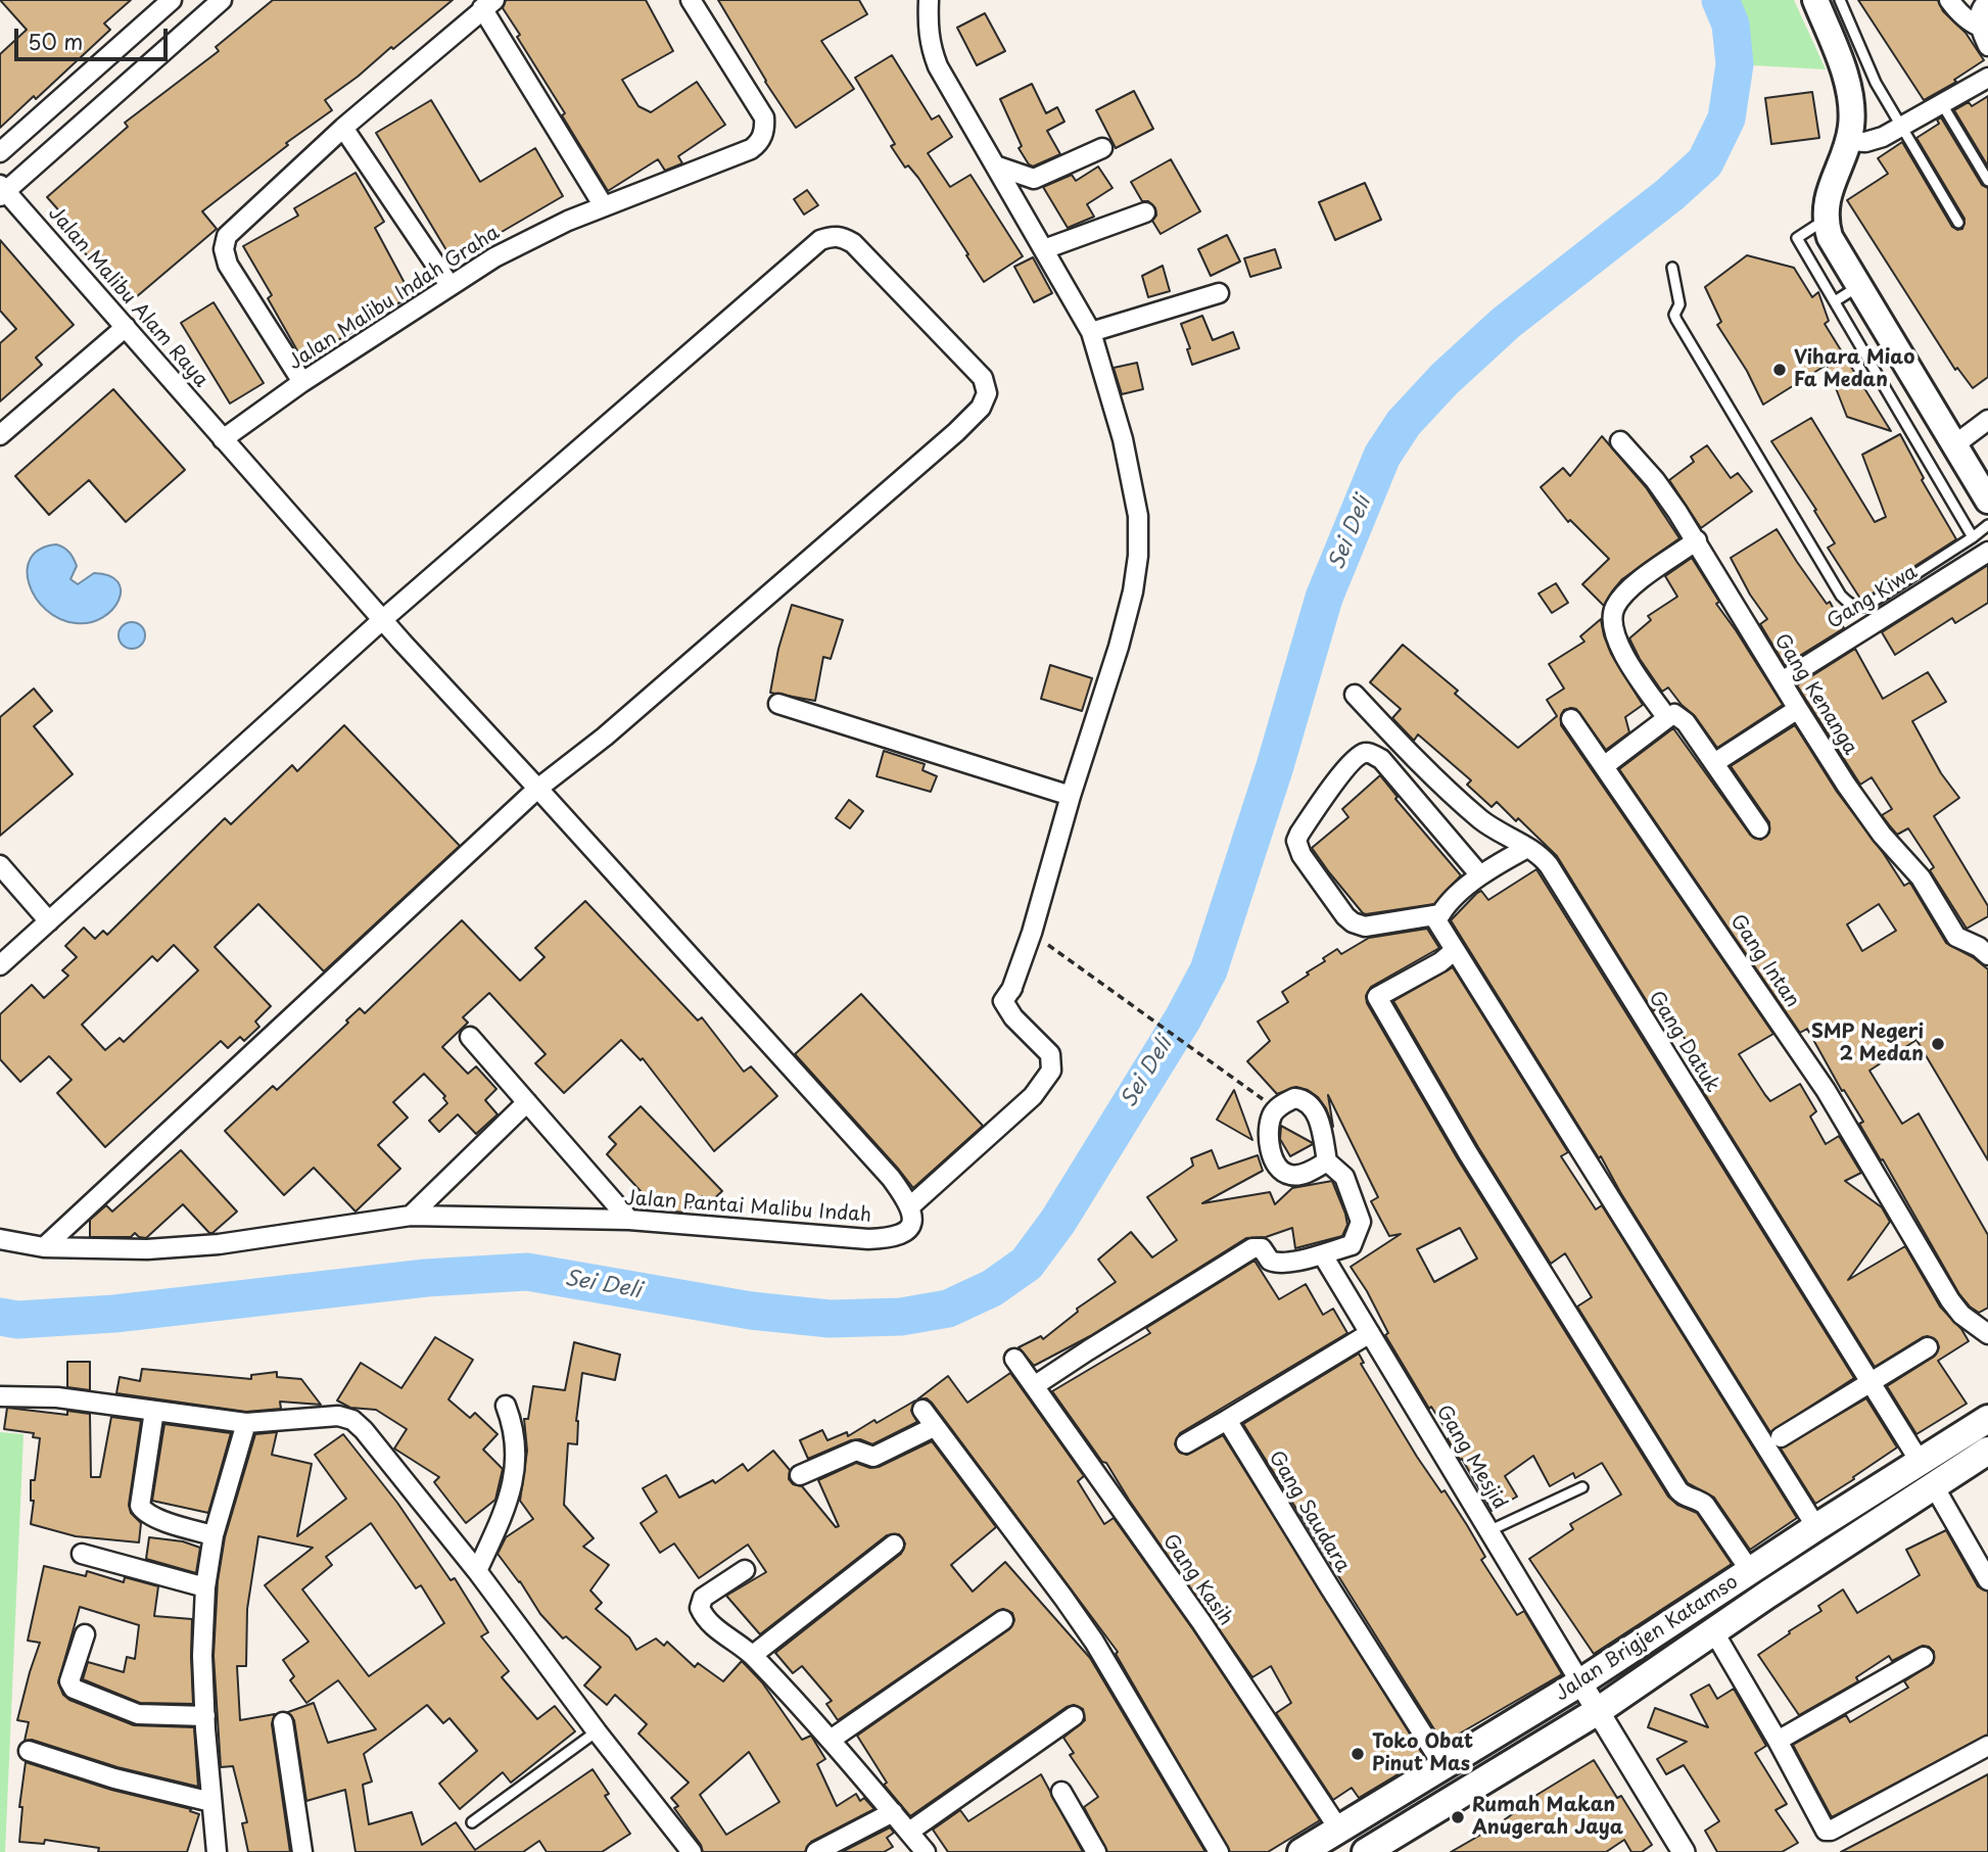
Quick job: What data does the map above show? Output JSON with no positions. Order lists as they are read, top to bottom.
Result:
{
  "streets": {
    "main road": ["Jalan Brigjen Katamso"],
    "street": [
      "Jalan Malibu Alam Raya",
      "Jalan Malibu Indah Graha",
      "Gang Kiwa",
      "Gang Kenanga",
      "Gang Intan",
      "Gang Datuk",
      "Jalan Pantai Malibu Indah",
      "Gang Mesjid",
      "Gang Saudara",
      "Gang Kasih"
    ]
  },
  "crossings": [
    ["Jalan Malibu Alam Raya", "Jalan Malibu Indah Graha"],
    ["Gang Kiwa", "Gang Kenanga"],
    ["Gang Datuk", "Jalan Brigjen Katamso"],
    ["Gang Mesjid", "Jalan Brigjen Katamso"],
    ["Gang Saudara", "Jalan Brigjen Katamso"],
    ["Gang Kasih", "Jalan Brigjen Katamso"]
  ],
  "water": ["Sei Deli"],
  "places": [
    "Vihara Miao Fa Medan",
    "SMP Negeri 2 Medan",
    "Toko Obat Pinut Mas",
    "Rumah Makan Anugerah Jaya"
  ],
  "scale_bar": "50 m"
}
